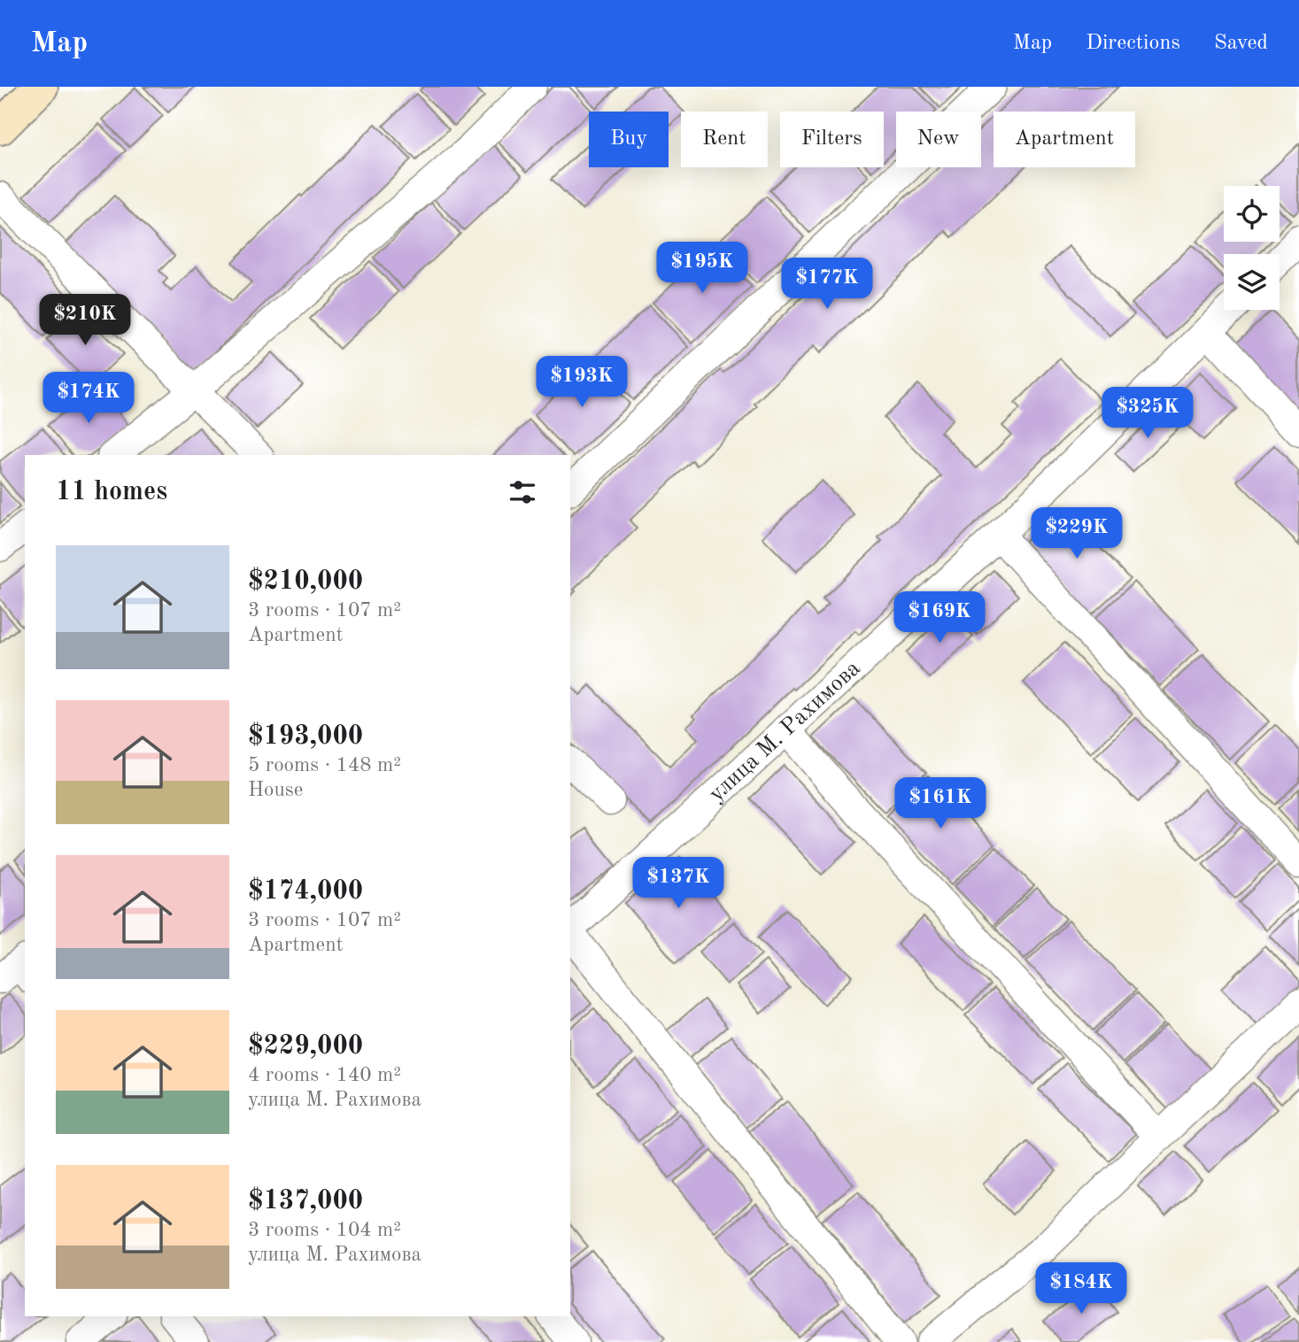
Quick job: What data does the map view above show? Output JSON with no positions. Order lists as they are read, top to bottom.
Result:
{
  "streets": {
    "street": ["улица М. Рахимова"]
  },
  "page": {
    "header": "Map",
    "nav": ["Map", "Directions", "Saved"],
    "chip": [
      "Buy",
      "Rent",
      "Filters",
      "New",
      "Apartment"
    ],
    "price": [
      "$195K",
      "$177K",
      "$210K",
      "$193K",
      "$174K",
      "$325K",
      "$229K",
      "$169K",
      "$161K",
      "$137K",
      "$184K"
    ],
    "heading": "11 homes",
    "list": [
      {
        "name": "$210,000",
        "note": "3 rooms · 107 m² · Apartment"
      },
      {
        "name": "$193,000",
        "note": "5 rooms · 148 m² · House"
      },
      {
        "name": "$174,000",
        "note": "3 rooms · 107 m² · Apartment"
      },
      {
        "name": "$229,000",
        "note": "4 rooms · 140 m² · улица М. Рахимова"
      },
      {
        "name": "$137,000",
        "note": "3 rooms · 104 m² · улица М. Рахимова"
      }
    ]
  }
}
